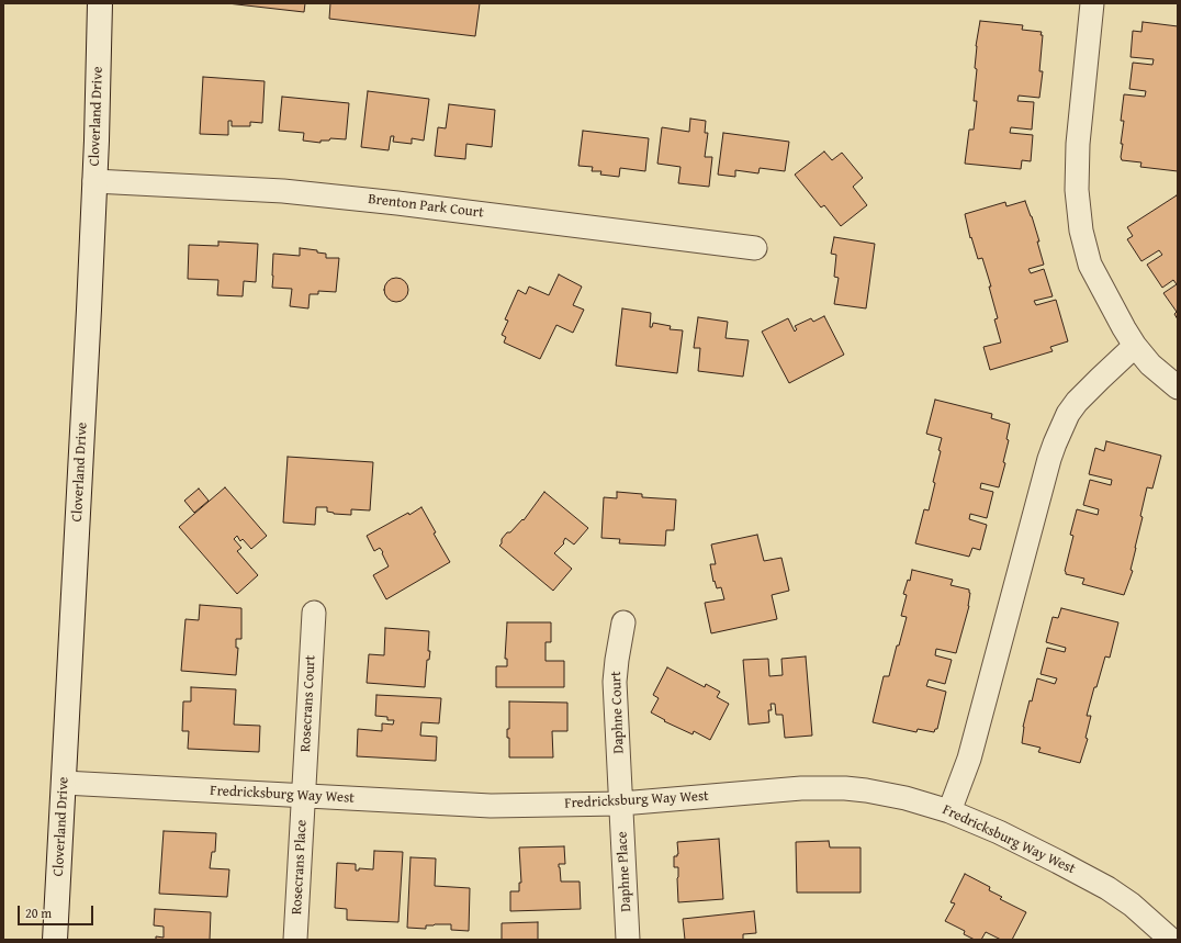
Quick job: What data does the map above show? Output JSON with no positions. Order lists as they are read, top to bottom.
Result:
{
  "streets": {
    "street": [
      "Cloverland Drive",
      "Brenton Park Court",
      "Rosecrans Court",
      "Daphne Court",
      "Fredricksburg Way West",
      "Rosecrans Place",
      "Daphne Place"
    ]
  },
  "crossings": [
    ["Cloverland Drive", "Brenton Park Court"],
    ["Cloverland Drive", "Fredricksburg Way West"],
    ["Rosecrans Court", "Fredricksburg Way West"],
    ["Rosecrans Court", "Rosecrans Place"],
    ["Daphne Court", "Fredricksburg Way West"],
    ["Daphne Court", "Daphne Place"],
    ["Fredricksburg Way West", "Rosecrans Place"],
    ["Fredricksburg Way West", "Daphne Place"]
  ],
  "scale_bar": "20 m"
}
